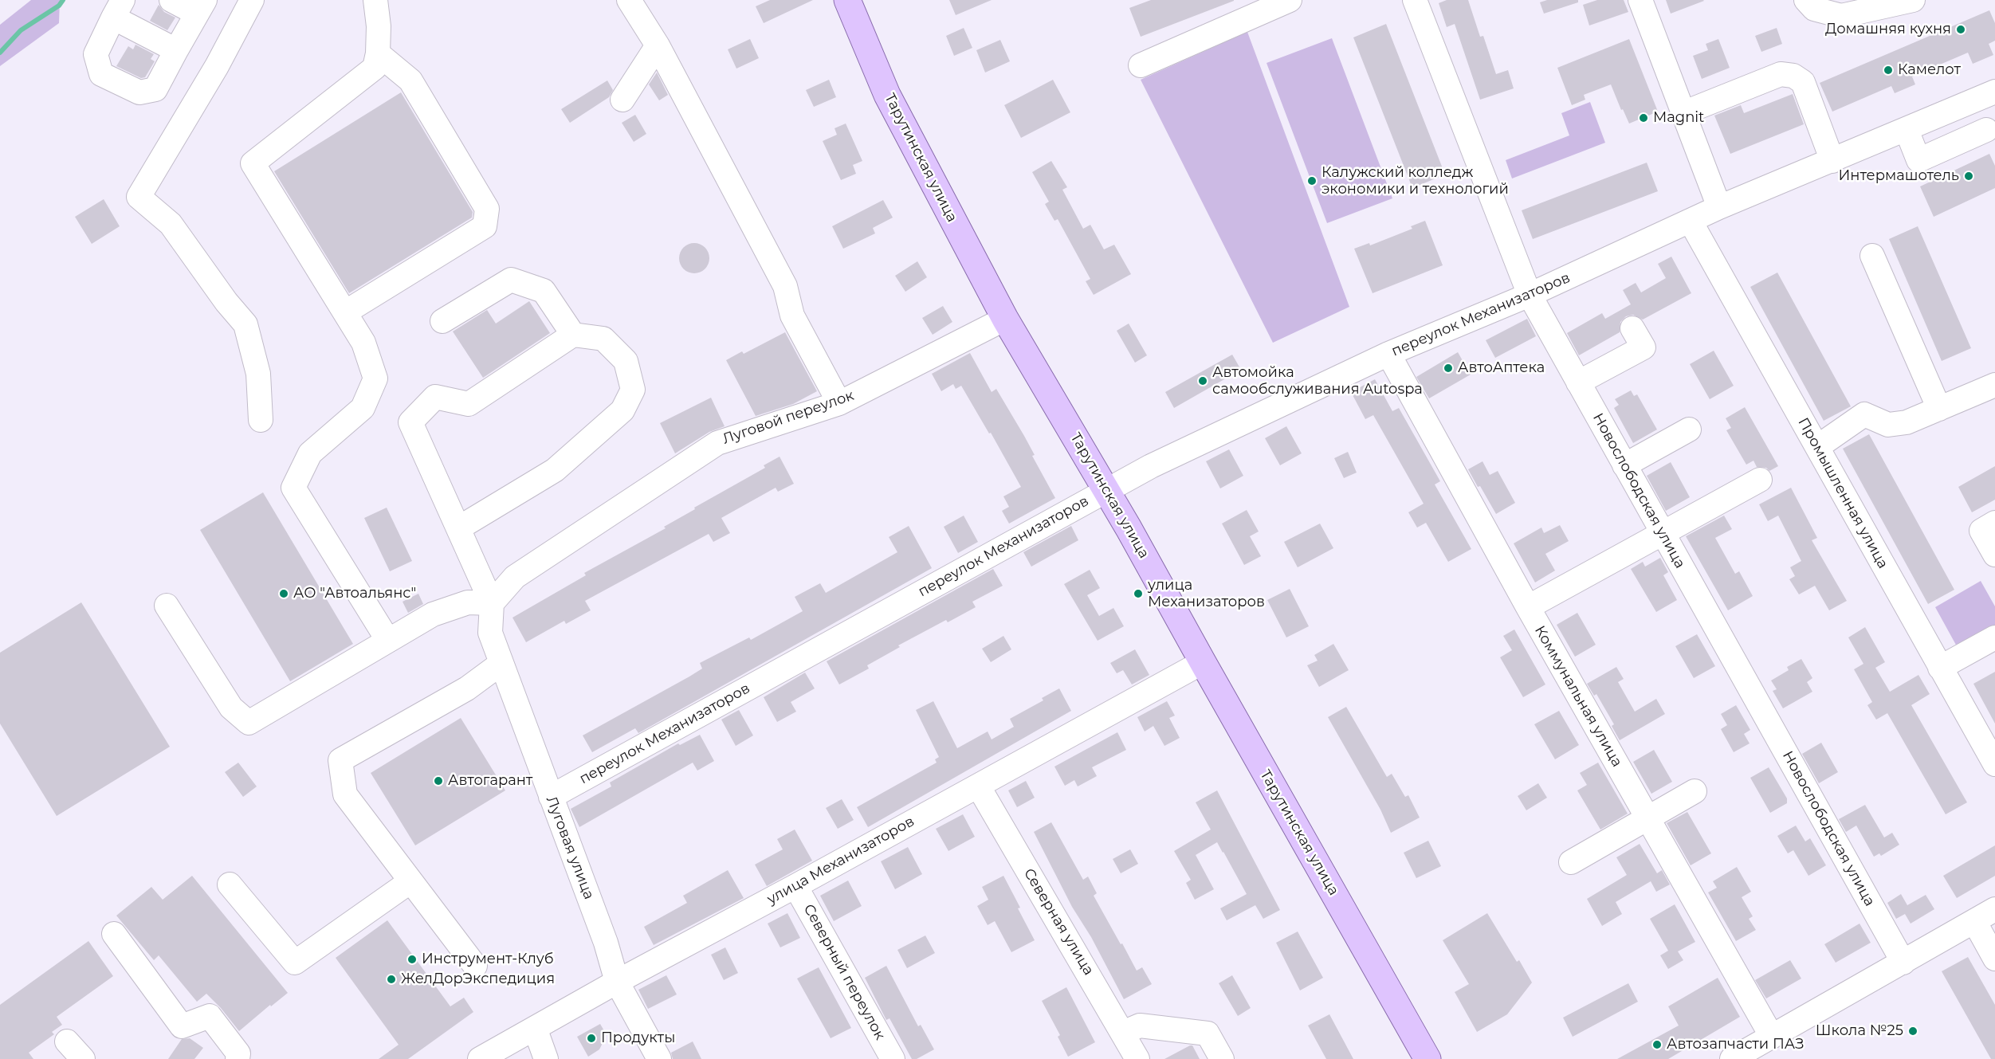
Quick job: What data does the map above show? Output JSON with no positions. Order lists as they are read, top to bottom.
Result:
{
  "streets": {
    "main road": ["Тарутинская улица"],
    "street": [
      "переулок Механизаторов",
      "Луговой переулок",
      "Новослободская улица",
      "Промышленная улица",
      "Коммунальная улица",
      "Луговая улица",
      "улица Механизаторов",
      "Северная улица",
      "Северный переулок"
    ]
  },
  "crossings": [
    ["Тарутинская улица", "переулок Механизаторов"],
    ["Тарутинская улица", "Луговой переулок"],
    ["Тарутинская улица", "улица Механизаторов"],
    ["переулок Механизаторов", "Новослободская улица"],
    ["переулок Механизаторов", "Промышленная улица"],
    ["переулок Механизаторов", "Коммунальная улица"],
    ["переулок Механизаторов", "Луговая улица"],
    ["Луговой переулок", "Луговая улица"],
    ["Луговая улица", "улица Механизаторов"],
    ["улица Механизаторов", "Северная улица"],
    ["улица Механизаторов", "Северный переулок"]
  ],
  "places": [
    "Домашняя кухня",
    "Камелот",
    "Magnit",
    "Интермашотель",
    "Калужский колледж экономики и технологий",
    "АвтоАптека",
    "Автомойка самообслуживания Autospa",
    "АО \"Автоальянс\"",
    "улица Механизаторов",
    "Автогарант",
    "Инструмент-Клуб",
    "ЖелДорЭкспедиция",
    "Школа №25",
    "Продукты",
    "Автозапчасти ПАЗ"
  ]
}
